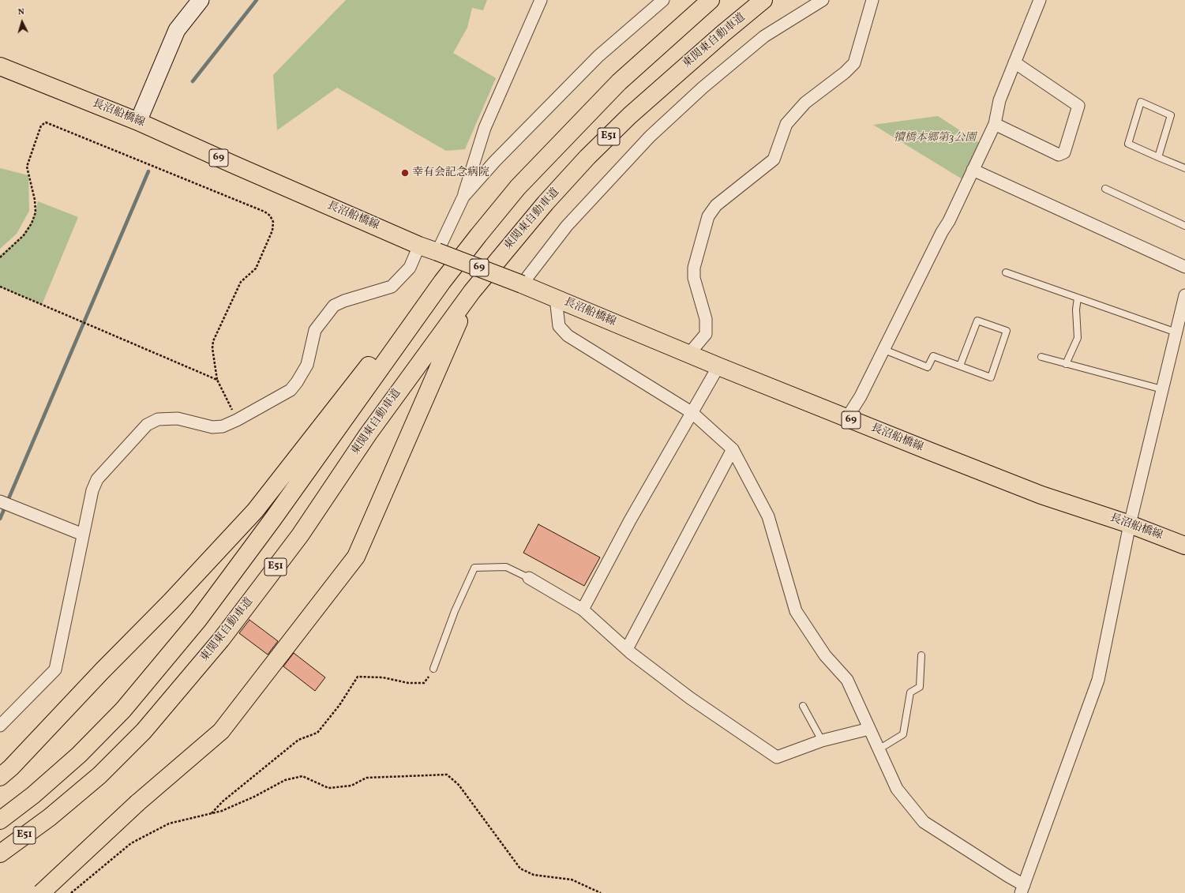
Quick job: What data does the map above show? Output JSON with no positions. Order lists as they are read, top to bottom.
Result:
{
  "streets": {
    "main road": [
      "東関東自動車道",
      "長沼船橋線",
      "E51",
      "69"
    ]
  },
  "parks": ["犢橋本郷第3公園"],
  "places": ["幸有会記念病院"],
  "north": "top"
}
